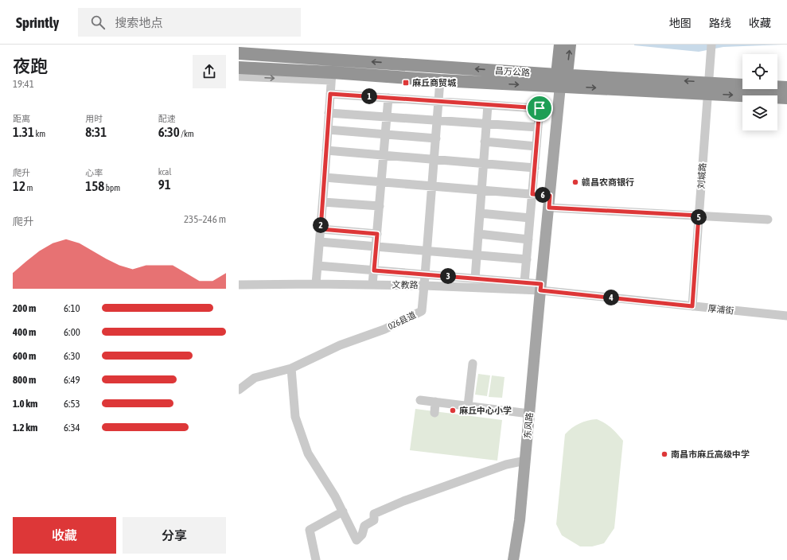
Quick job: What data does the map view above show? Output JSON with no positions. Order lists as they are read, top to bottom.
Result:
{
  "streets": {
    "highway": ["昌万公路"],
    "main road": ["东风路"],
    "street": [
      "刘城路",
      "文教路",
      "厚浦街",
      "026县道"
    ]
  },
  "crossings": [
    ["昌万公路", "刘城路"],
    ["昌万公路", "文教路"],
    ["刘城路", "厚浦街"],
    ["文教路", "026县道"],
    ["厚浦街", "东风路"]
  ],
  "places": {
    "transit": ["麻丘商贸城"],
    "other": ["赣昌农商银行", "麻丘中心小学", "南昌市麻丘高级中学"]
  },
  "page": {
    "header": "Sprintly",
    "search": "搜索地点",
    "nav": ["地图", "路线", "收藏"],
    "heading": ["夜跑", "19:41"],
    "pins": [
      "1",
      "6",
      "5",
      "2",
      "3",
      "4"
    ],
    "stats": [
      ["距离", "1.31 km"],
      ["用时", "8:31"],
      ["配速", "6:30 /km"],
      ["爬升", "12 m"],
      ["心率", "158 bpm"],
      ["kcal", "91"]
    ],
    "chart": ["爬升", "235–246 m"],
    "list": [
      {
        "name": "200 m",
        "note": "6:10"
      },
      {
        "name": "400 m",
        "note": "6:00"
      },
      {
        "name": "600 m",
        "note": "6:30"
      },
      {
        "name": "800 m",
        "note": "6:49"
      },
      {
        "name": "1.0 km",
        "note": "6:53"
      },
      {
        "name": "1.2 km",
        "note": "6:34"
      }
    ],
    "buttons": ["收藏", "分享"]
  }
}
